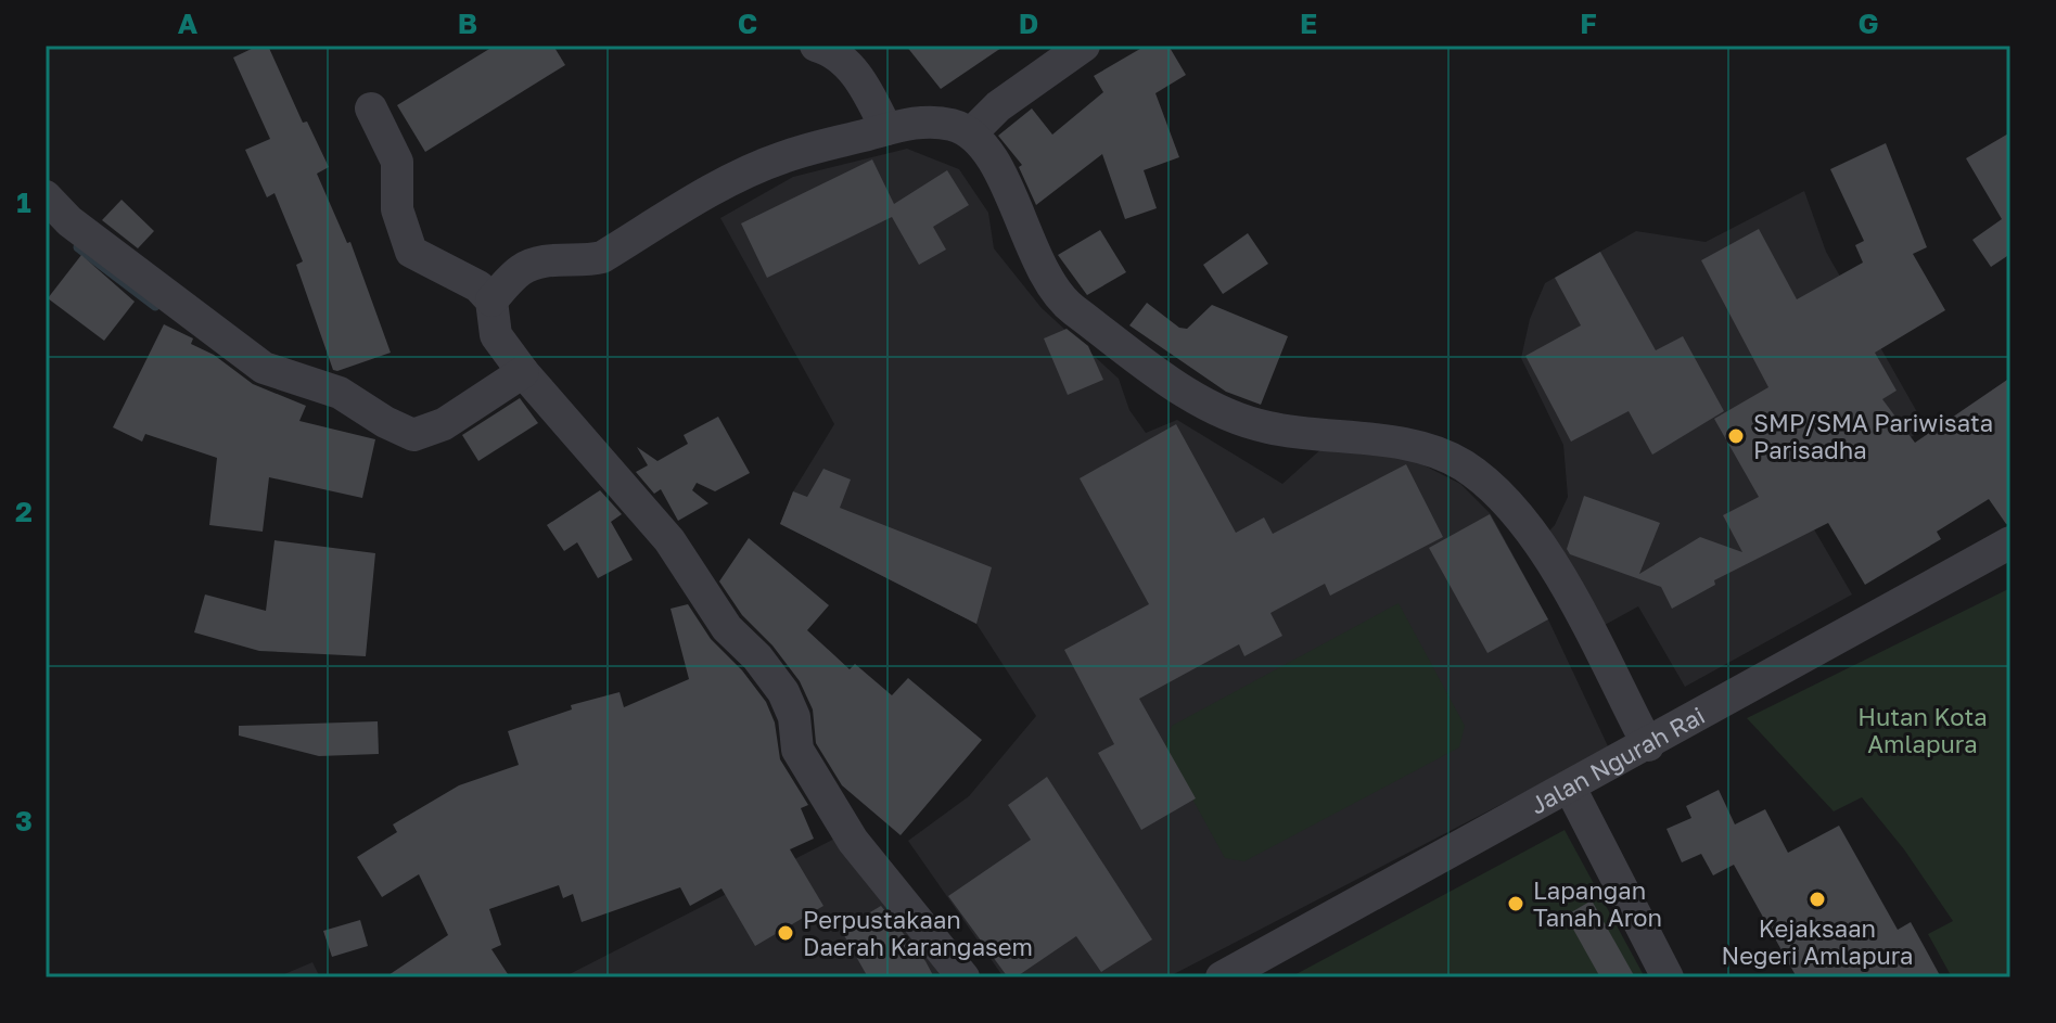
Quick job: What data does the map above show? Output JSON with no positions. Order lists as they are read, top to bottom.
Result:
{
  "streets": {
    "street": ["Jalan Ngurah Rai"]
  },
  "parks": ["Hutan Kota Amlapura"],
  "places": [
    "SMP/SMA Pariwisata Parisadha",
    "Kejaksaan Negeri Amlapura",
    "Lapangan Tanah Aron",
    "Perpustakaan Daerah Karangasem"
  ],
  "grid": {
    "columns": [
      "A",
      "B",
      "C",
      "D",
      "E",
      "F",
      "G"
    ],
    "rows": ["1", "2", "3"]
  }
}
